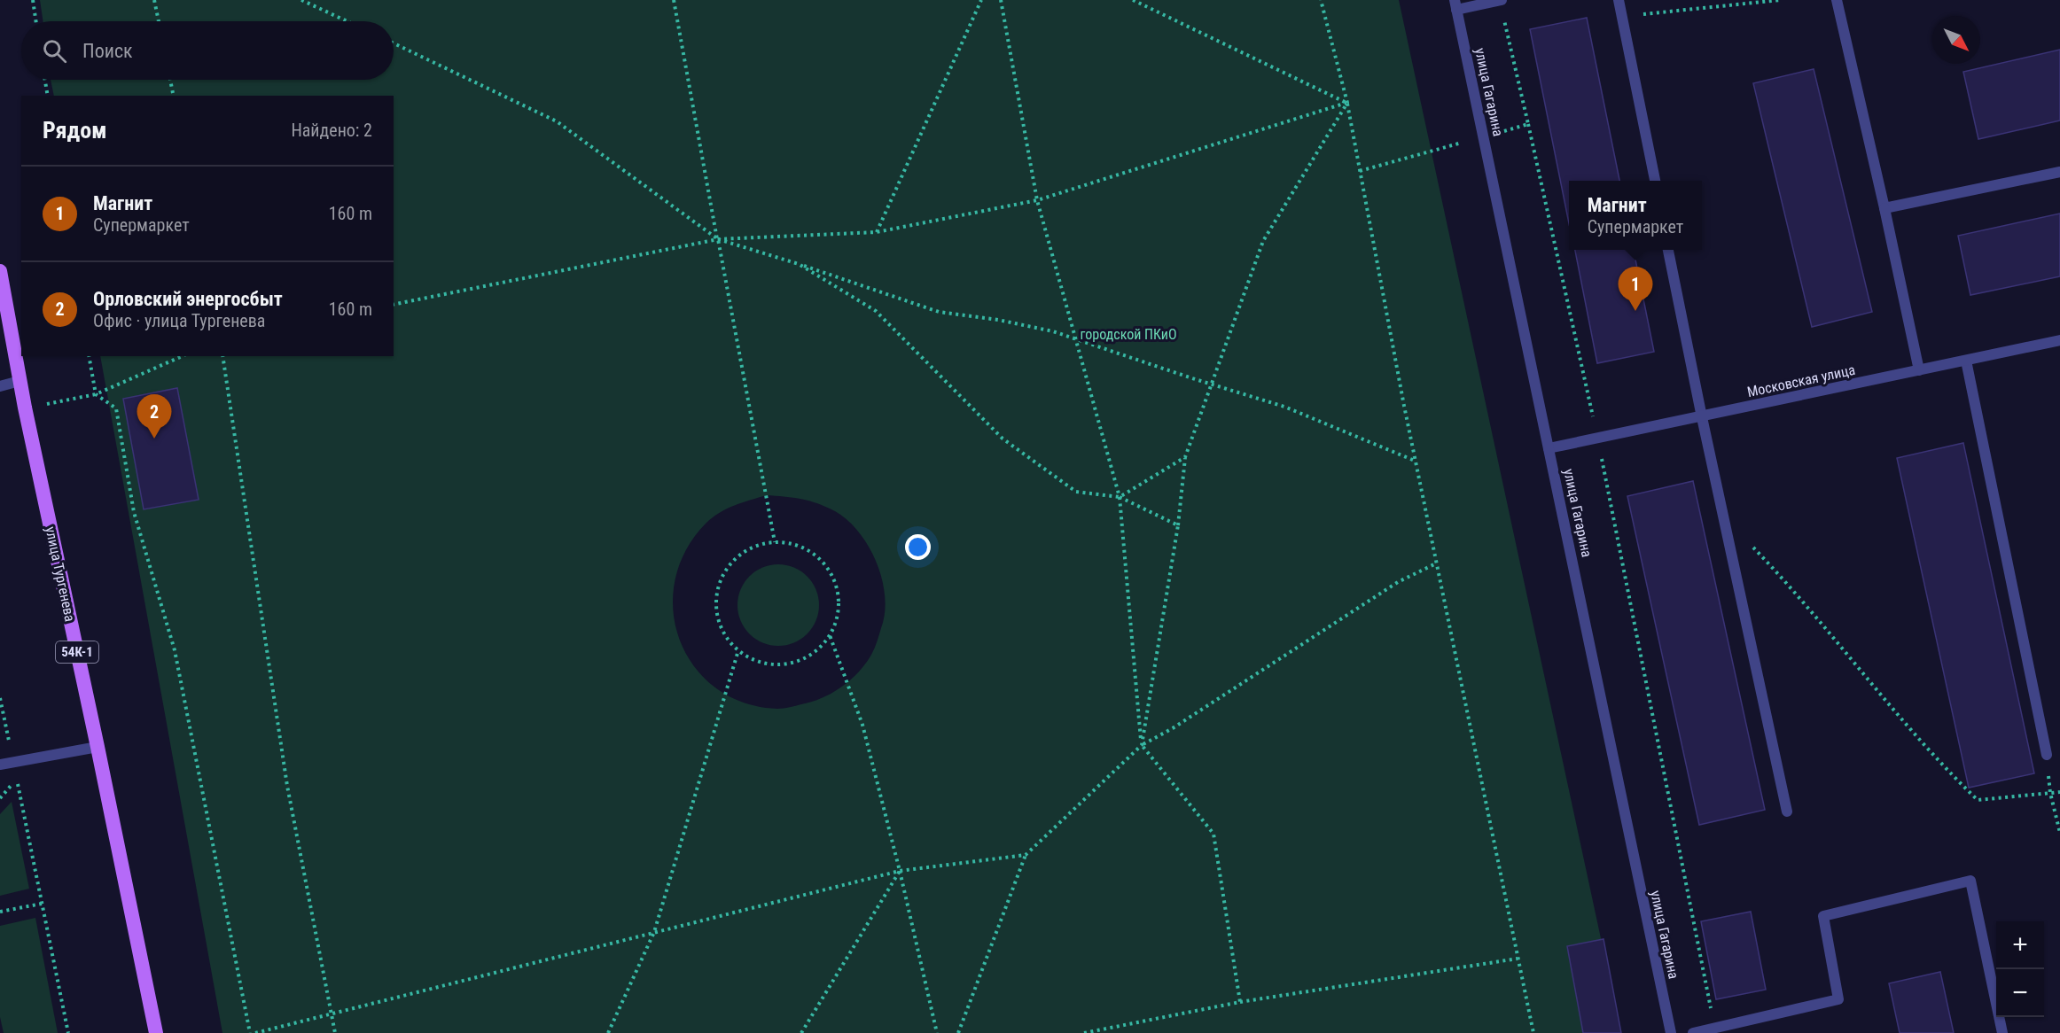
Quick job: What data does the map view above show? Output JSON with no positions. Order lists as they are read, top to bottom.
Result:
{
  "streets": {
    "main road": ["улица Тургенева", "54К-1"],
    "street": ["улица Гагарина", "Московская улица"]
  },
  "crossings": [
    ["улица Гагарина", "Московская улица"]
  ],
  "parks": ["городской ПКиО"],
  "north": "bottom right",
  "page": {
    "search": "Поиск",
    "heading": ["Рядом", "Найдено: 2"],
    "list": [
      {
        "mark": "1",
        "name": "Магнит",
        "note": "Супермаркет",
        "value": "160 m"
      },
      {
        "mark": "2",
        "name": "Орловский энергосбыт",
        "note": "Офис · улица Тургенева",
        "value": "160 m"
      }
    ],
    "popup": ["Магнит", "Супермаркет"],
    "pins": ["1", "2"],
    "map_buttons": ["+", "−"]
  }
}
